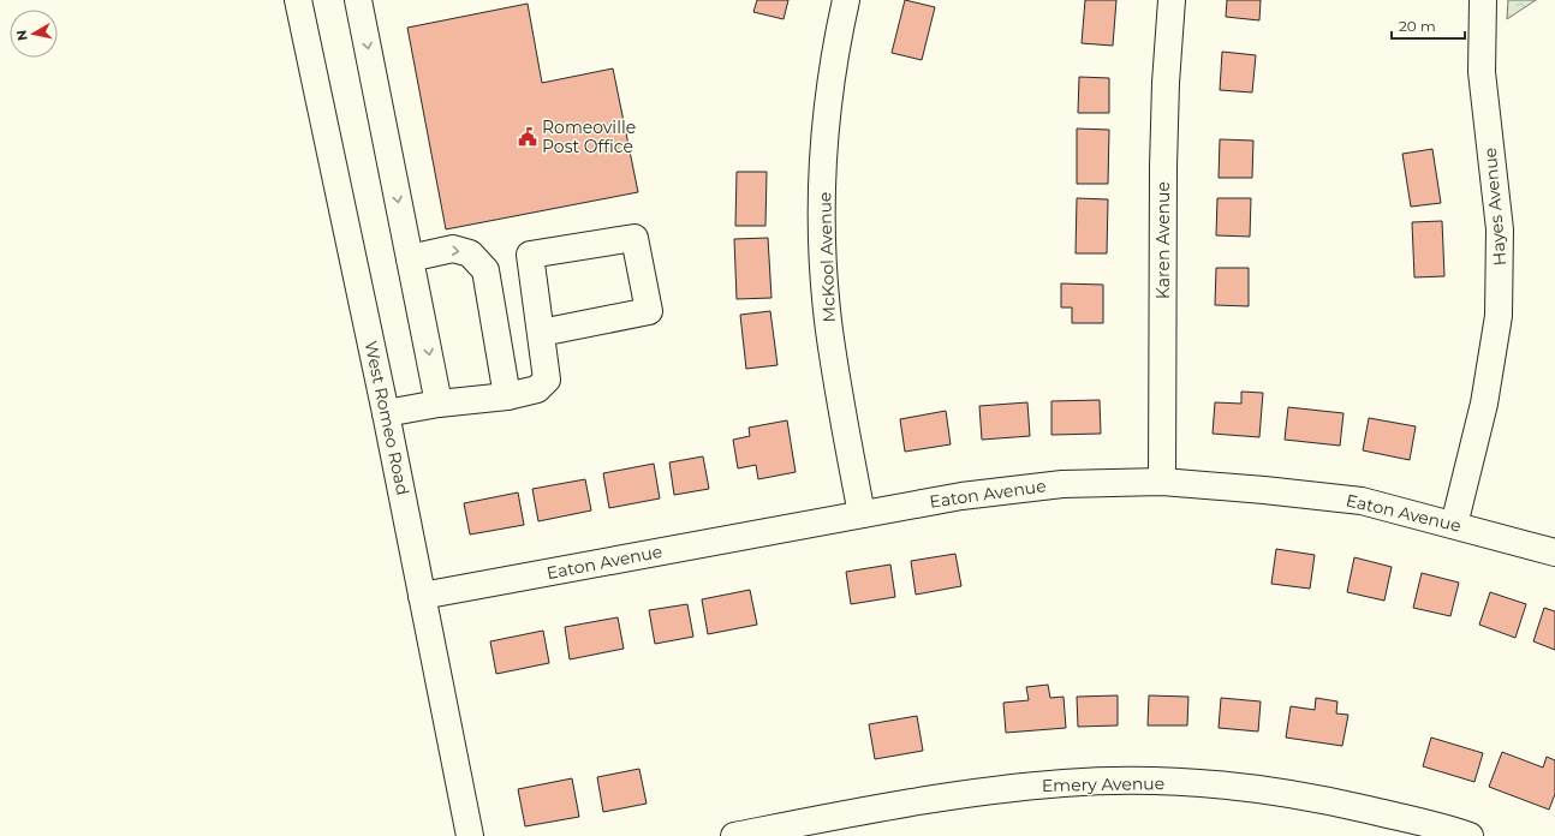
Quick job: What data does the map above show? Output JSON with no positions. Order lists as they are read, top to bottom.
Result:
{
  "streets": {
    "street": [
      "Hayes Avenue",
      "Karen Avenue",
      "McKool Avenue",
      "West Romeo Road",
      "Eaton Avenue",
      "Emery Avenue"
    ]
  },
  "crossings": [
    ["Hayes Avenue", "Eaton Avenue"],
    ["Karen Avenue", "Eaton Avenue"],
    ["McKool Avenue", "Eaton Avenue"],
    ["West Romeo Road", "Eaton Avenue"]
  ],
  "places": {
    "public building": ["Romeoville Post Office"]
  },
  "scale_bar": "20 m",
  "north": "left"
}
